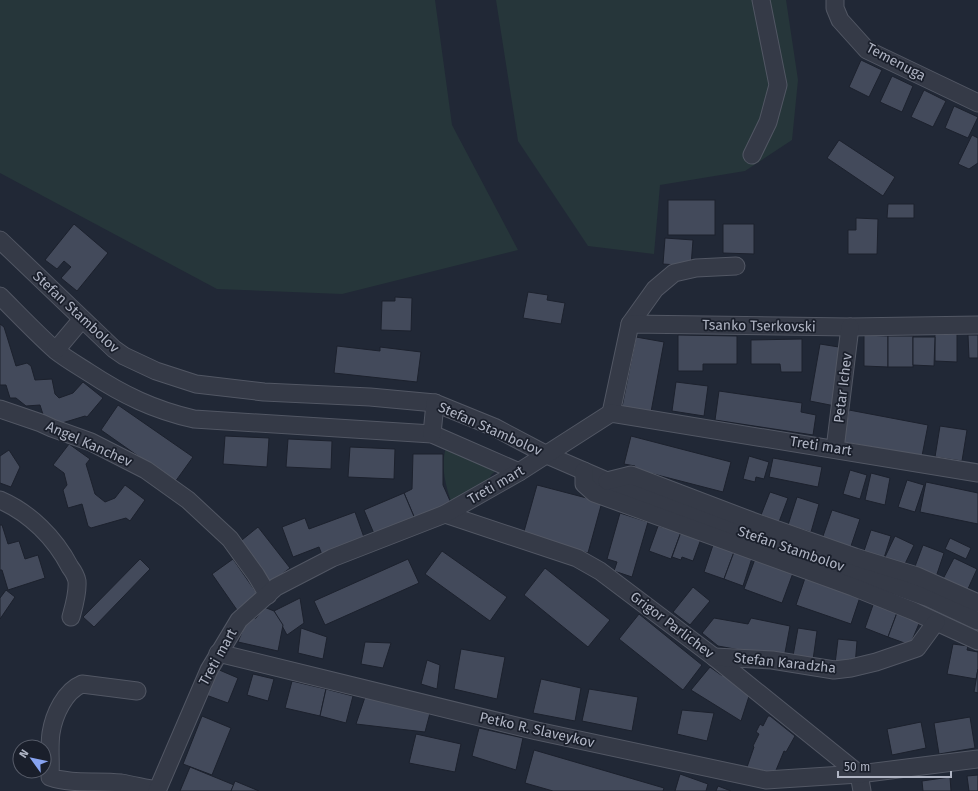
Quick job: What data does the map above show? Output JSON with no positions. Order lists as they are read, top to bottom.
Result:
{
  "streets": {
    "street": [
      "Temenuga",
      "Stefan Stambolov",
      "Tsanko Tserkovski",
      "Petar Ichev",
      "Angel Kanchev",
      "Treti mart",
      "Grigor Parlichev",
      "Stefan Karadzha",
      "Petko R. Slaveykov"
    ]
  },
  "crossings": [
    ["Stefan Stambolov", "Treti mart"],
    ["Tsanko Tserkovski", "Petar Ichev"],
    ["Petar Ichev", "Treti mart"],
    ["Angel Kanchev", "Treti mart"],
    ["Treti mart", "Grigor Parlichev"],
    ["Treti mart", "Petko R. Slaveykov"],
    ["Grigor Parlichev", "Stefan Karadzha"],
    ["Grigor Parlichev", "Petko R. Slaveykov"]
  ],
  "scale_bar": "50 m",
  "north": "top left"
}
